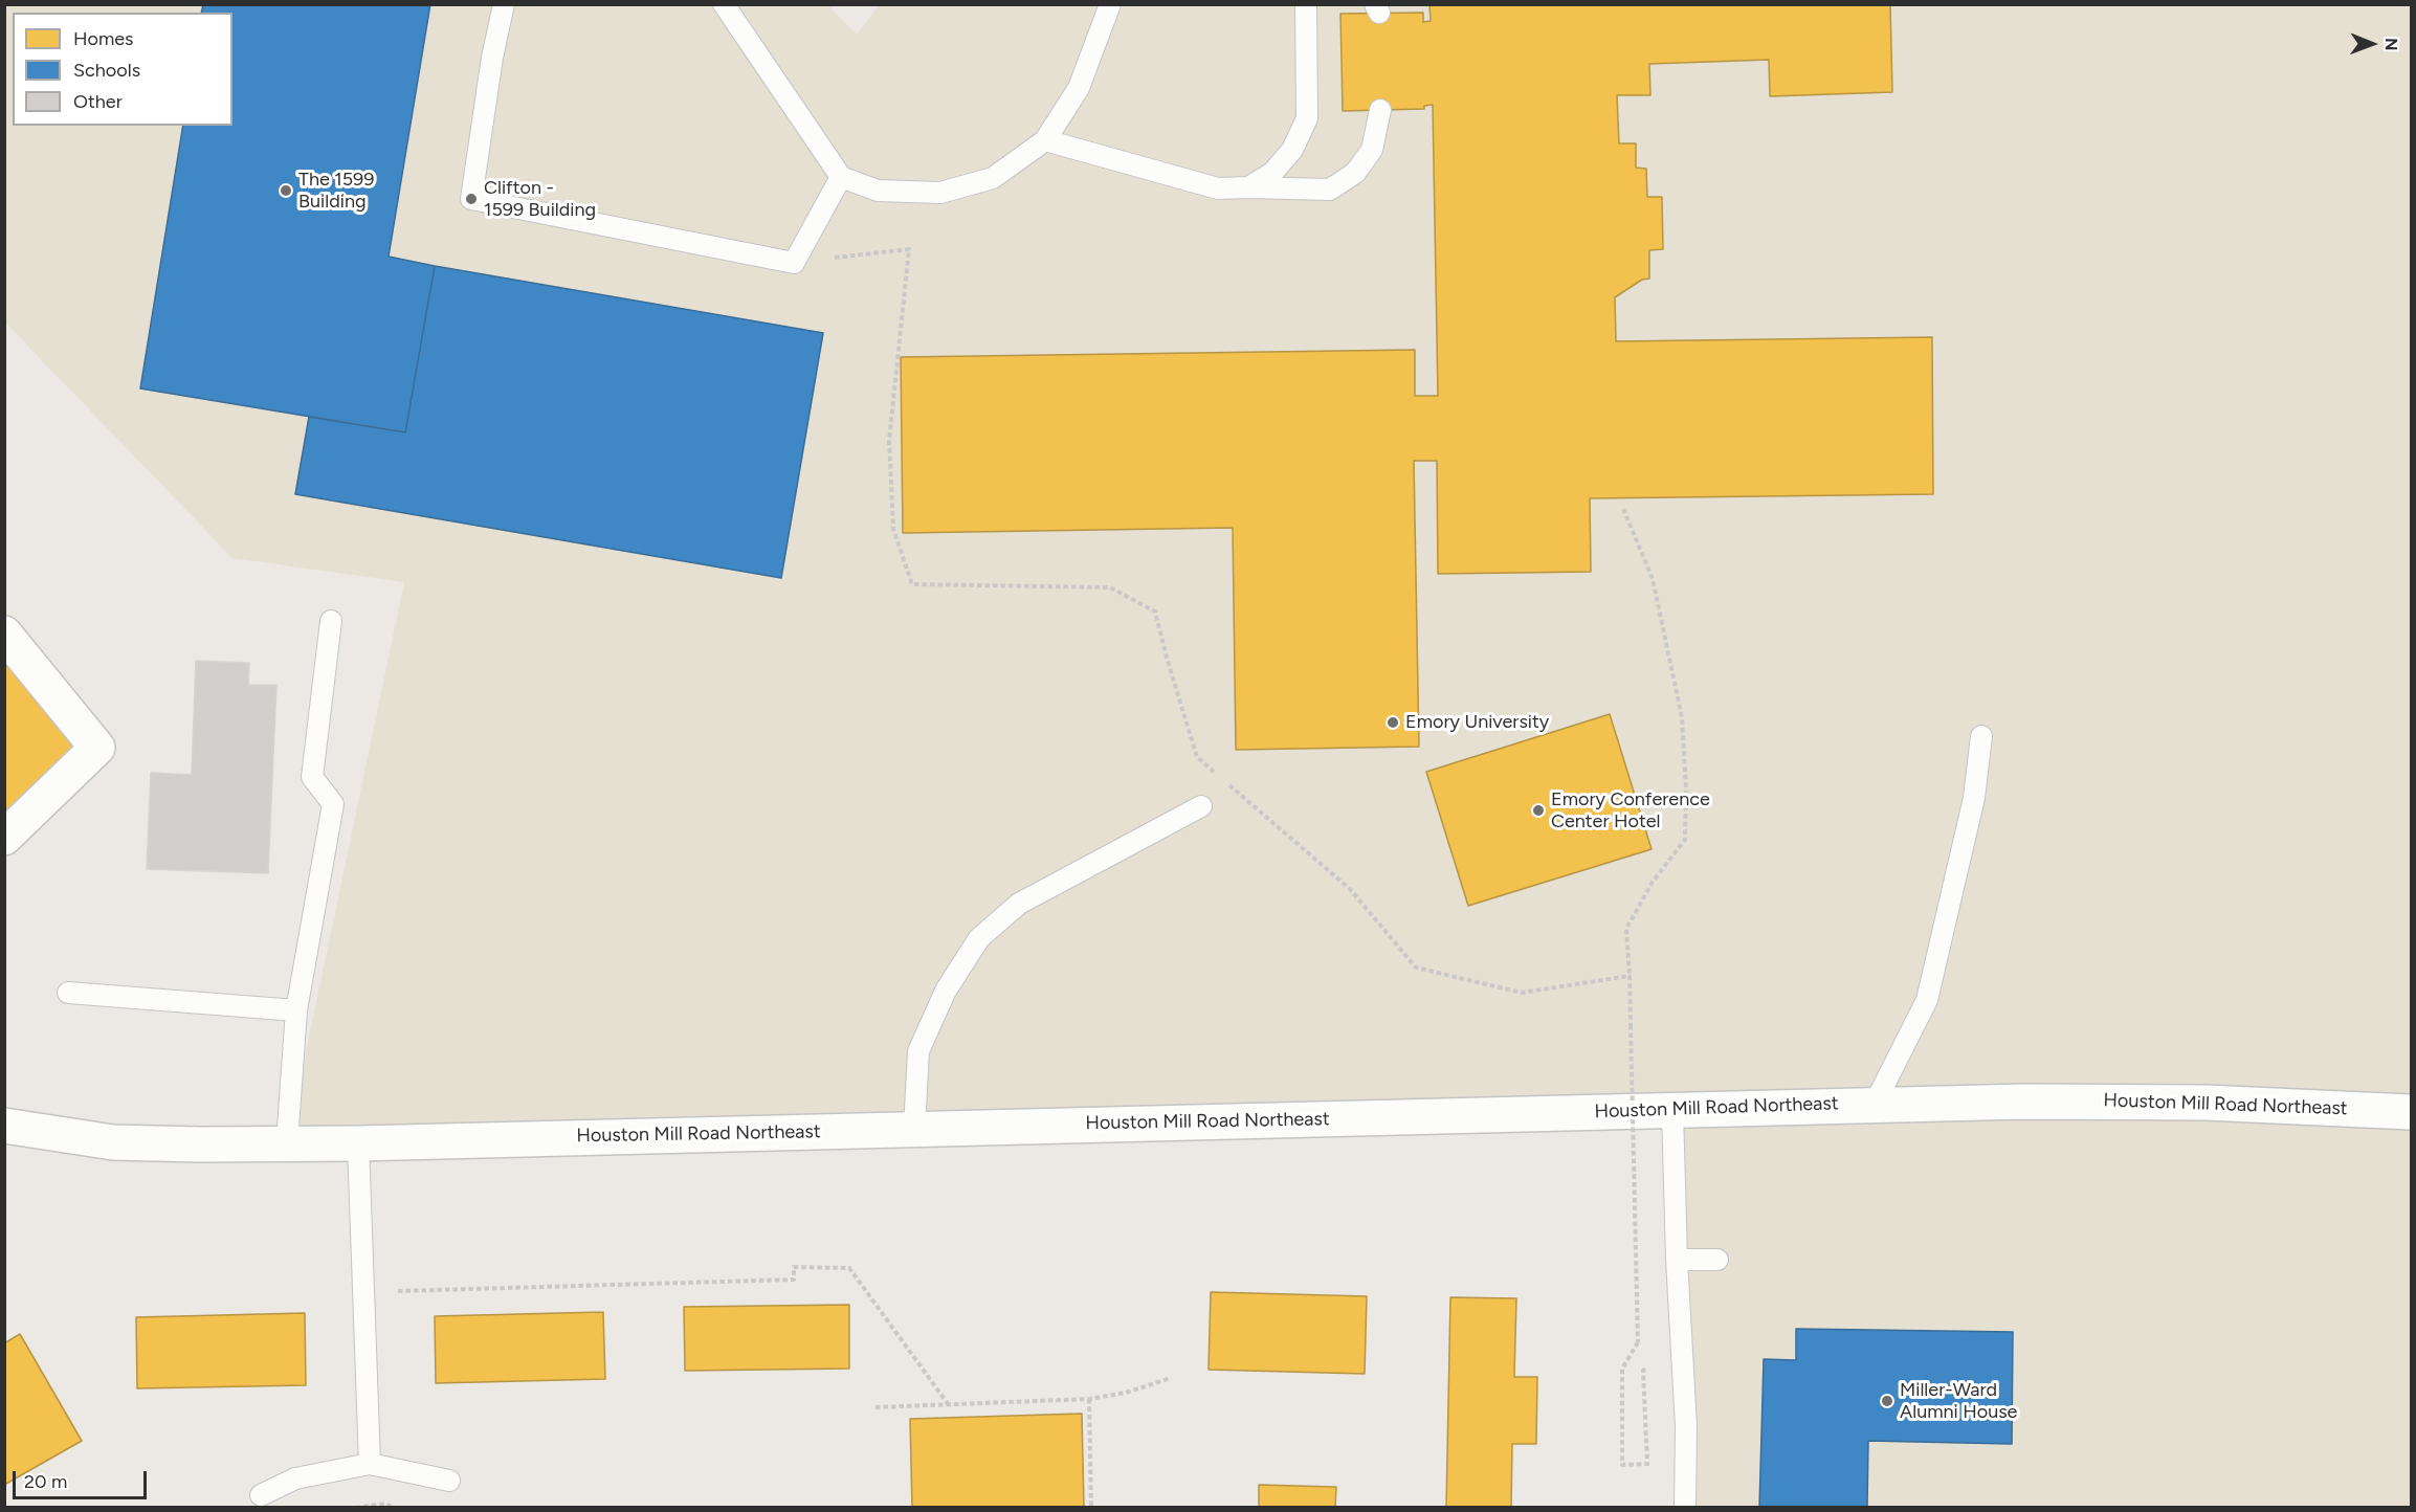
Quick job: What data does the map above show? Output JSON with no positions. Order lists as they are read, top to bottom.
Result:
{
  "streets": {
    "street": ["Houston Mill Road Northeast"]
  },
  "places": [
    "The 1599 Building",
    "Clifton - 1599 Building",
    "Emory University",
    "Emory Conference Center Hotel",
    "Miller-Ward Alumni House"
  ],
  "legend": ["Homes", "Schools", "Other"],
  "scale_bar": "20 m",
  "north": "right"
}
